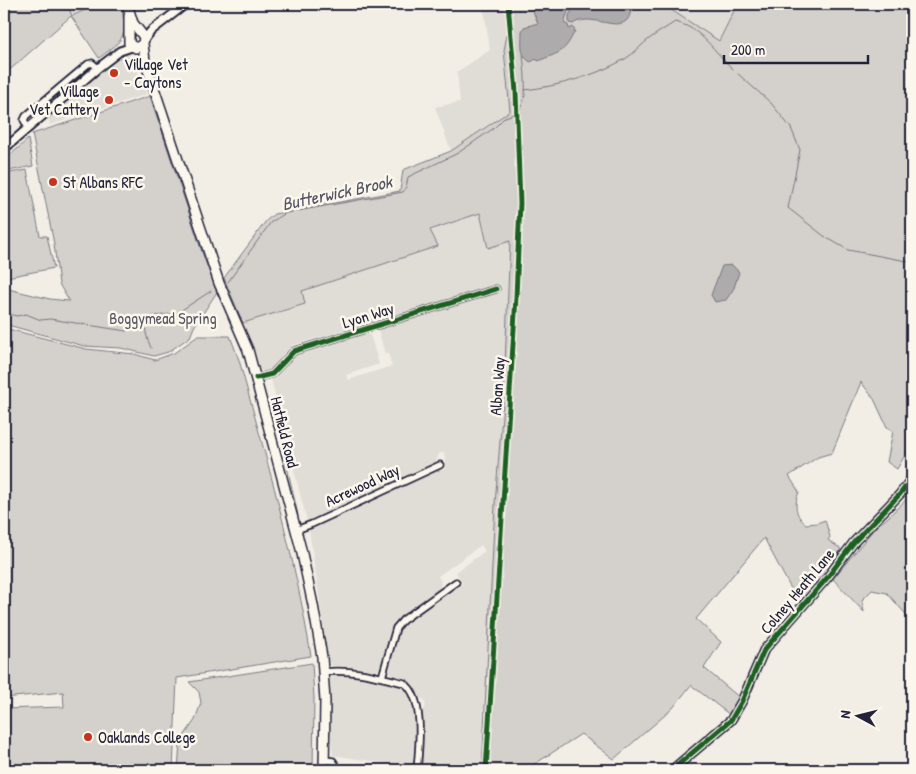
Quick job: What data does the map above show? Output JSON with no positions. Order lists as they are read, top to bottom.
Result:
{
  "streets": {
    "main road": ["Hatfield Road"],
    "street": ["Lyon Way", "Acrewood Way", "Colney Heath Lane"],
    "cycle path": ["Alban Way"]
  },
  "crossings": [
    ["Lyon Way", "Hatfield Road"],
    ["Hatfield Road", "Acrewood Way"]
  ],
  "water": ["Butterwick Brook"],
  "parks": ["Boggymead Spring"],
  "places": [
    "Village Vet - Caytons",
    "Village Vet Cattery",
    "St Albans RFC",
    "Oaklands College"
  ],
  "scale_bar": "200 m",
  "north": "left"
}
